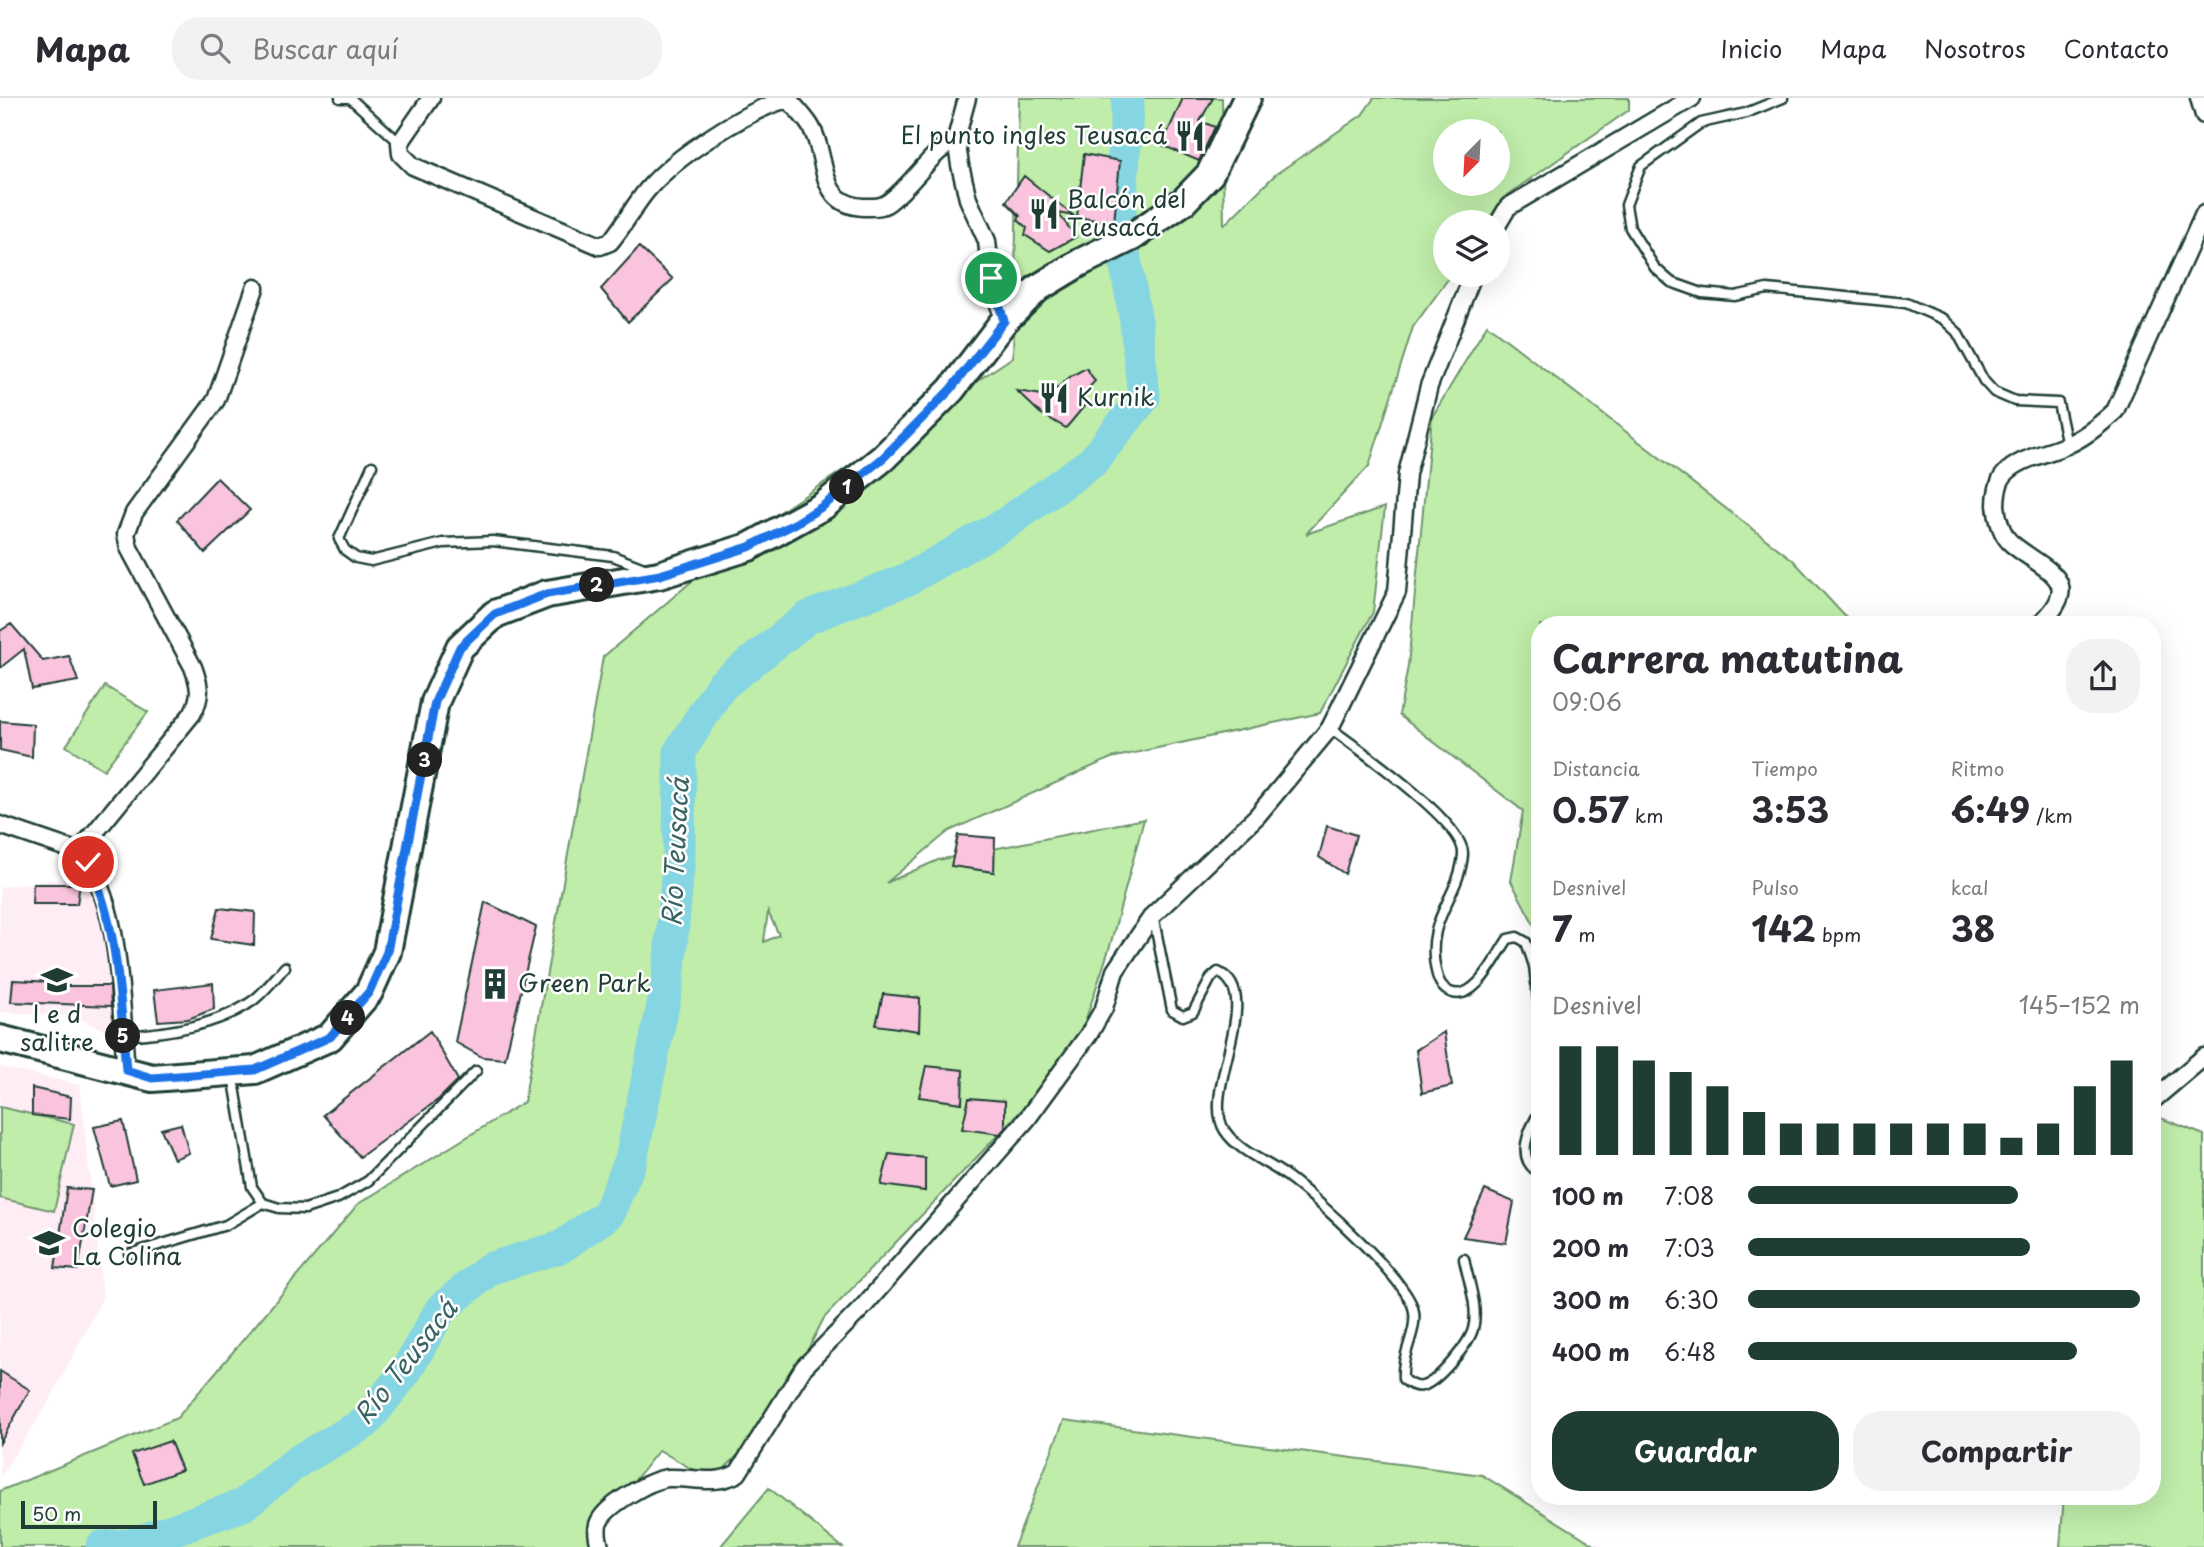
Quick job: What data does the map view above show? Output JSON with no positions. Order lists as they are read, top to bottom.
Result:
{
  "water": ["Río Teusacá"],
  "places": {
    "restaurant": ["El punto ingles Teusacá", "Balcón del Teusacá", "Kurnik"],
    "school or university": ["I e d salitre", "Colegio La Colina"],
    "building": ["Green Park"]
  },
  "scale_bar": "50 m",
  "north": "bottom left",
  "page": {
    "header": "Mapa",
    "search": "Buscar aquí",
    "nav": [
      "Inicio",
      "Mapa",
      "Nosotros",
      "Contacto"
    ],
    "pins": [
      "1",
      "2",
      "3",
      "4",
      "5"
    ],
    "heading": ["Carrera matutina", "09:06"],
    "stats": [
      ["Distancia", "0.57 km"],
      ["Tiempo", "3:53"],
      ["Ritmo", "6:49 /km"],
      ["Desnivel", "7 m"],
      ["Pulso", "142 bpm"],
      ["kcal", "38"]
    ],
    "chart": ["Desnivel", "145–152 m"],
    "list": [
      {
        "name": "100 m",
        "note": "7:08"
      },
      {
        "name": "200 m",
        "note": "7:03"
      },
      {
        "name": "300 m",
        "note": "6:30"
      },
      {
        "name": "400 m",
        "note": "6:48"
      }
    ],
    "buttons": ["Guardar", "Compartir"],
    "scale": "50 m"
  }
}
